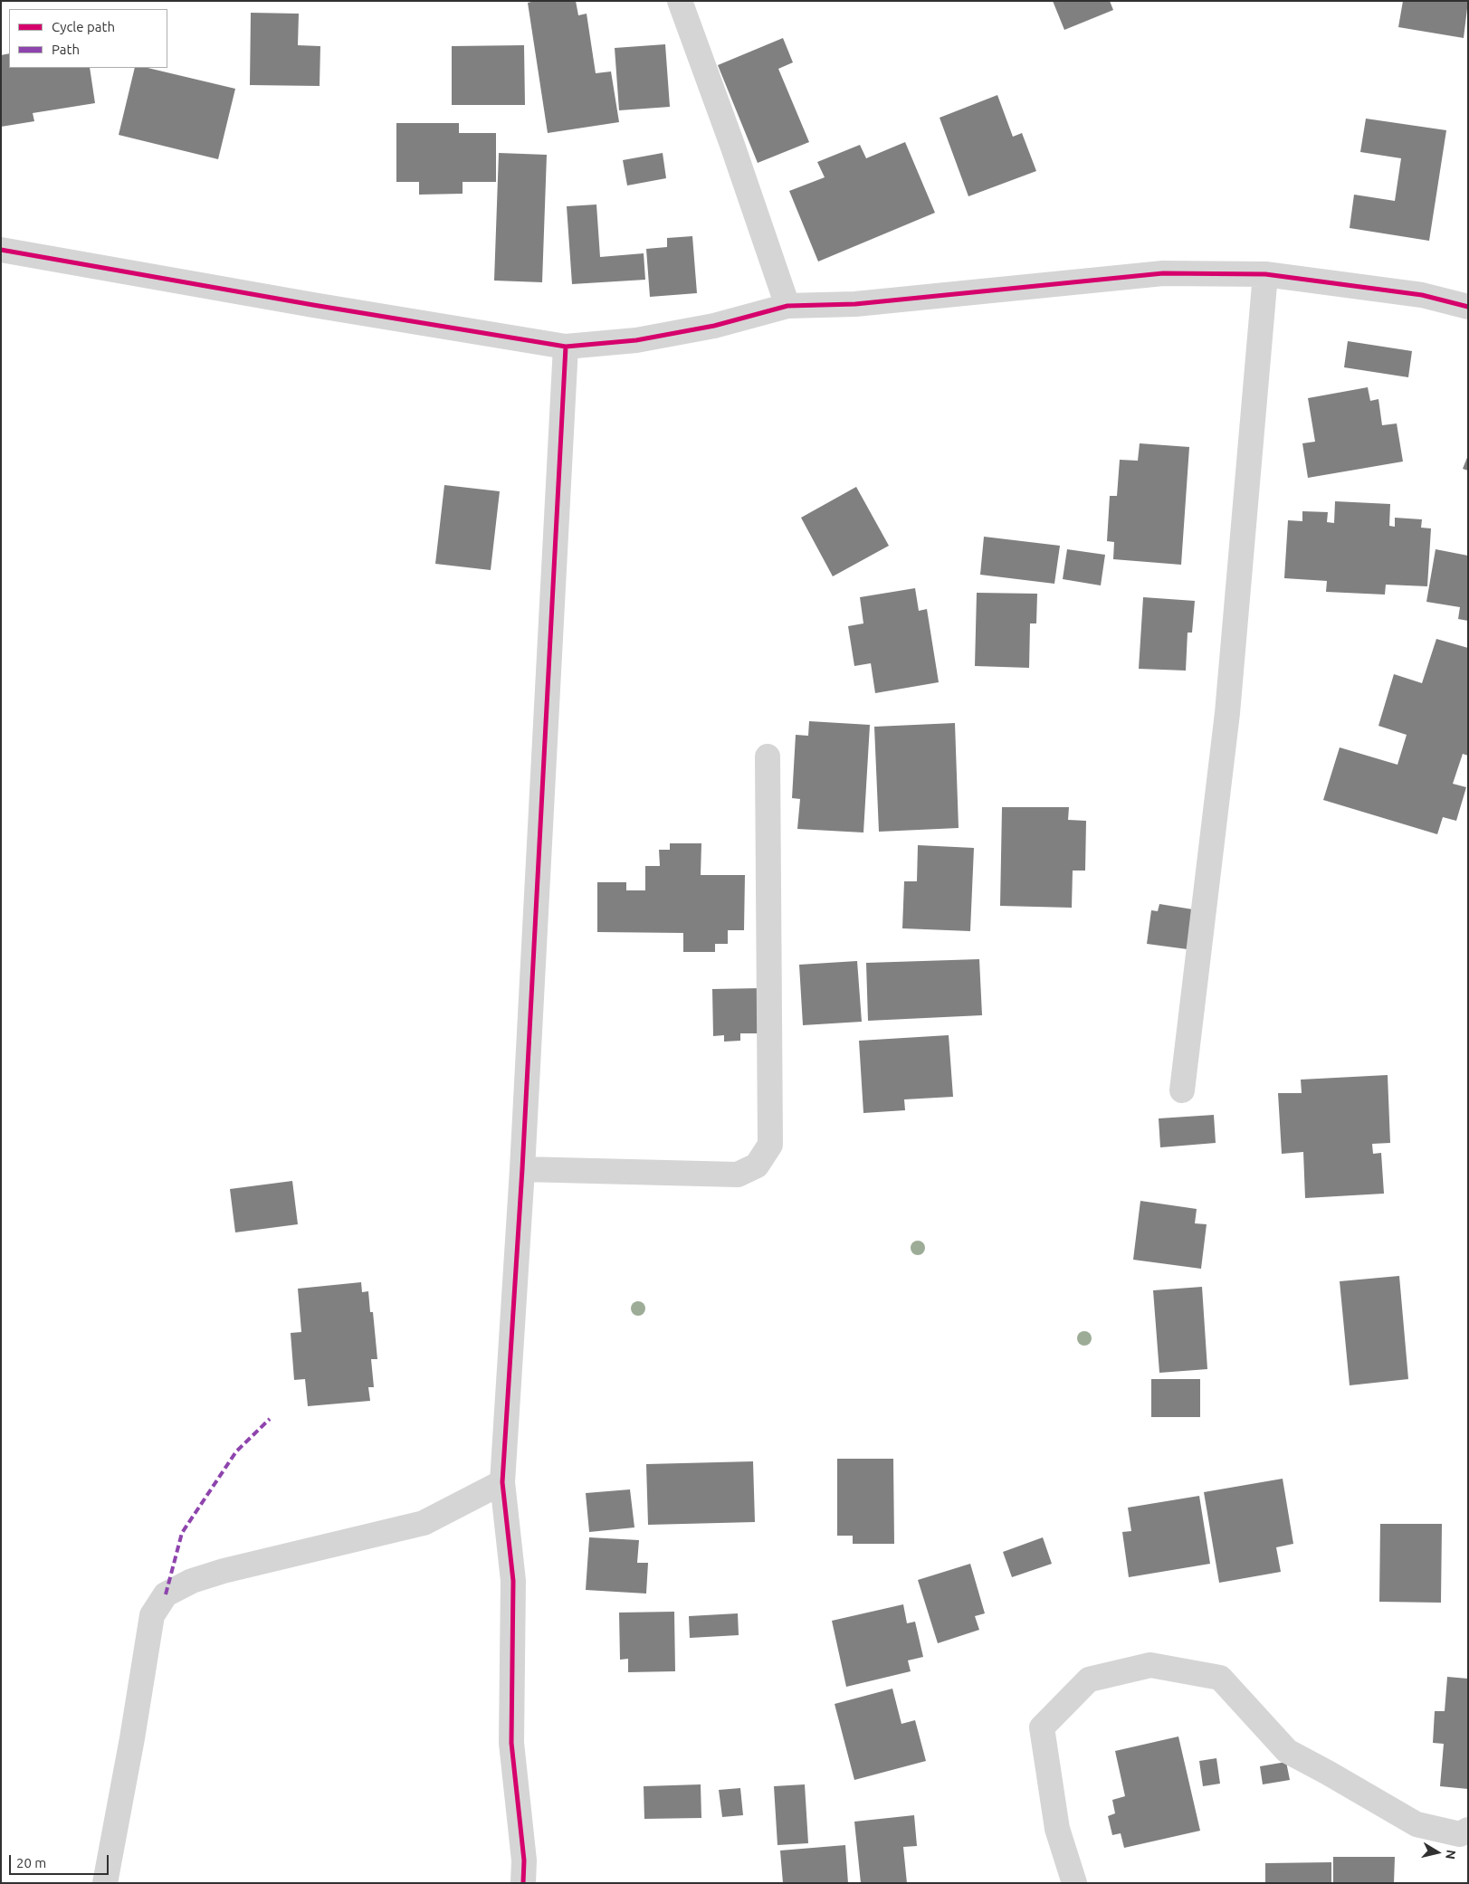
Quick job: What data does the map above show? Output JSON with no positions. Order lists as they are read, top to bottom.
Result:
{
  "legend": ["Cycle path", "Path"],
  "scale_bar": "20 m",
  "north": "right"
}
